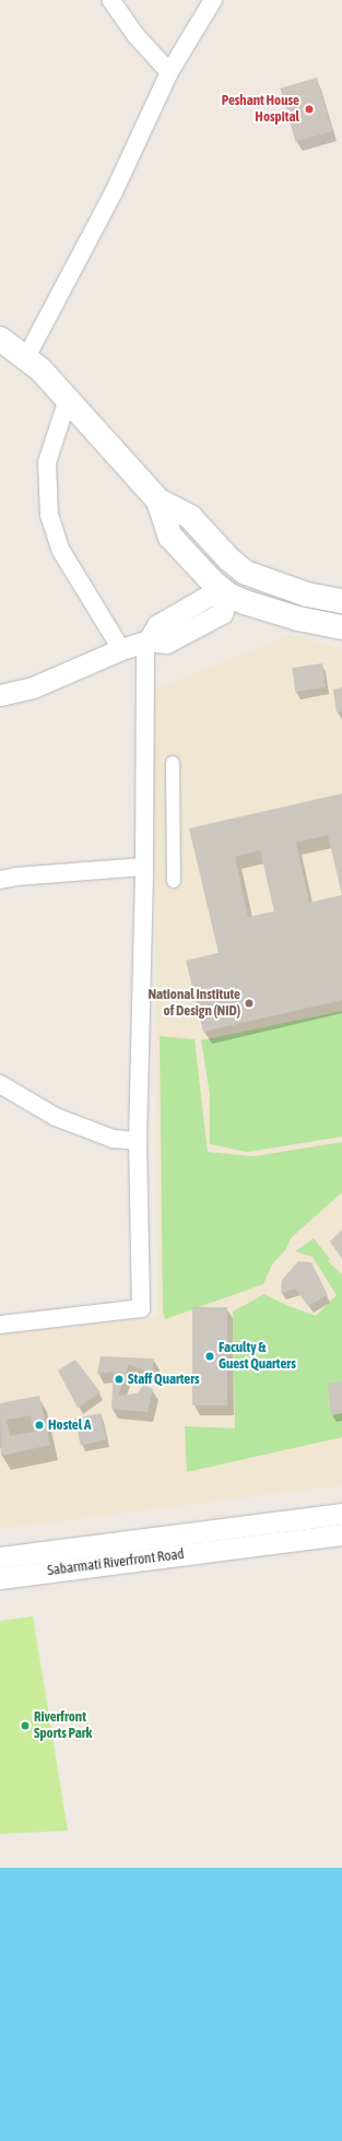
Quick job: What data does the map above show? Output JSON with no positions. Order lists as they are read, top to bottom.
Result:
{
  "streets": {
    "street": ["Sabarmati Riverfront Road"]
  },
  "places": [
    "Peshant House Hospital",
    "National Institute of Design (NID)",
    "Faculty & Guest Quarters",
    "Staff Quarters",
    "Hostel A",
    "Riverfront Sports Park"
  ]
}
